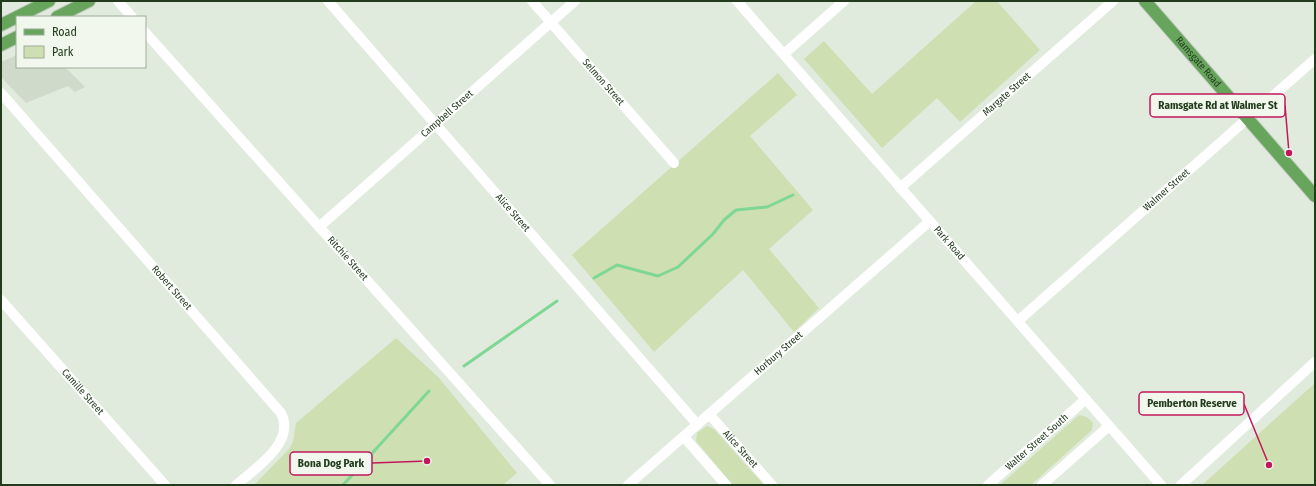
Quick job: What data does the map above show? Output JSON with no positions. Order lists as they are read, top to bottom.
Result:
{
  "streets": {
    "main road": ["Ramsgate Road"],
    "street": [
      "Selmon Street",
      "Margate Street",
      "Campbell Street",
      "Walmer Street",
      "Alice Street",
      "Park Road",
      "Ritchie Street",
      "Robert Street",
      "Horbury Street",
      "Camille Street",
      "Walter Street South"
    ]
  },
  "crossings": [
    ["Ramsgate Road", "Walmer Street"],
    ["Selmon Street", "Campbell Street"],
    ["Margate Street", "Park Road"],
    ["Campbell Street", "Alice Street"],
    ["Campbell Street", "Ritchie Street"],
    ["Walmer Street", "Park Road"],
    ["Alice Street", "Horbury Street"],
    ["Park Road", "Horbury Street"],
    ["Park Road", "Walter Street South"]
  ],
  "places": ["Ramsgate Rd at Walmer St", "Bona Dog Park", "Pemberton Reserve"],
  "legend": ["Road", "Park"]
}
